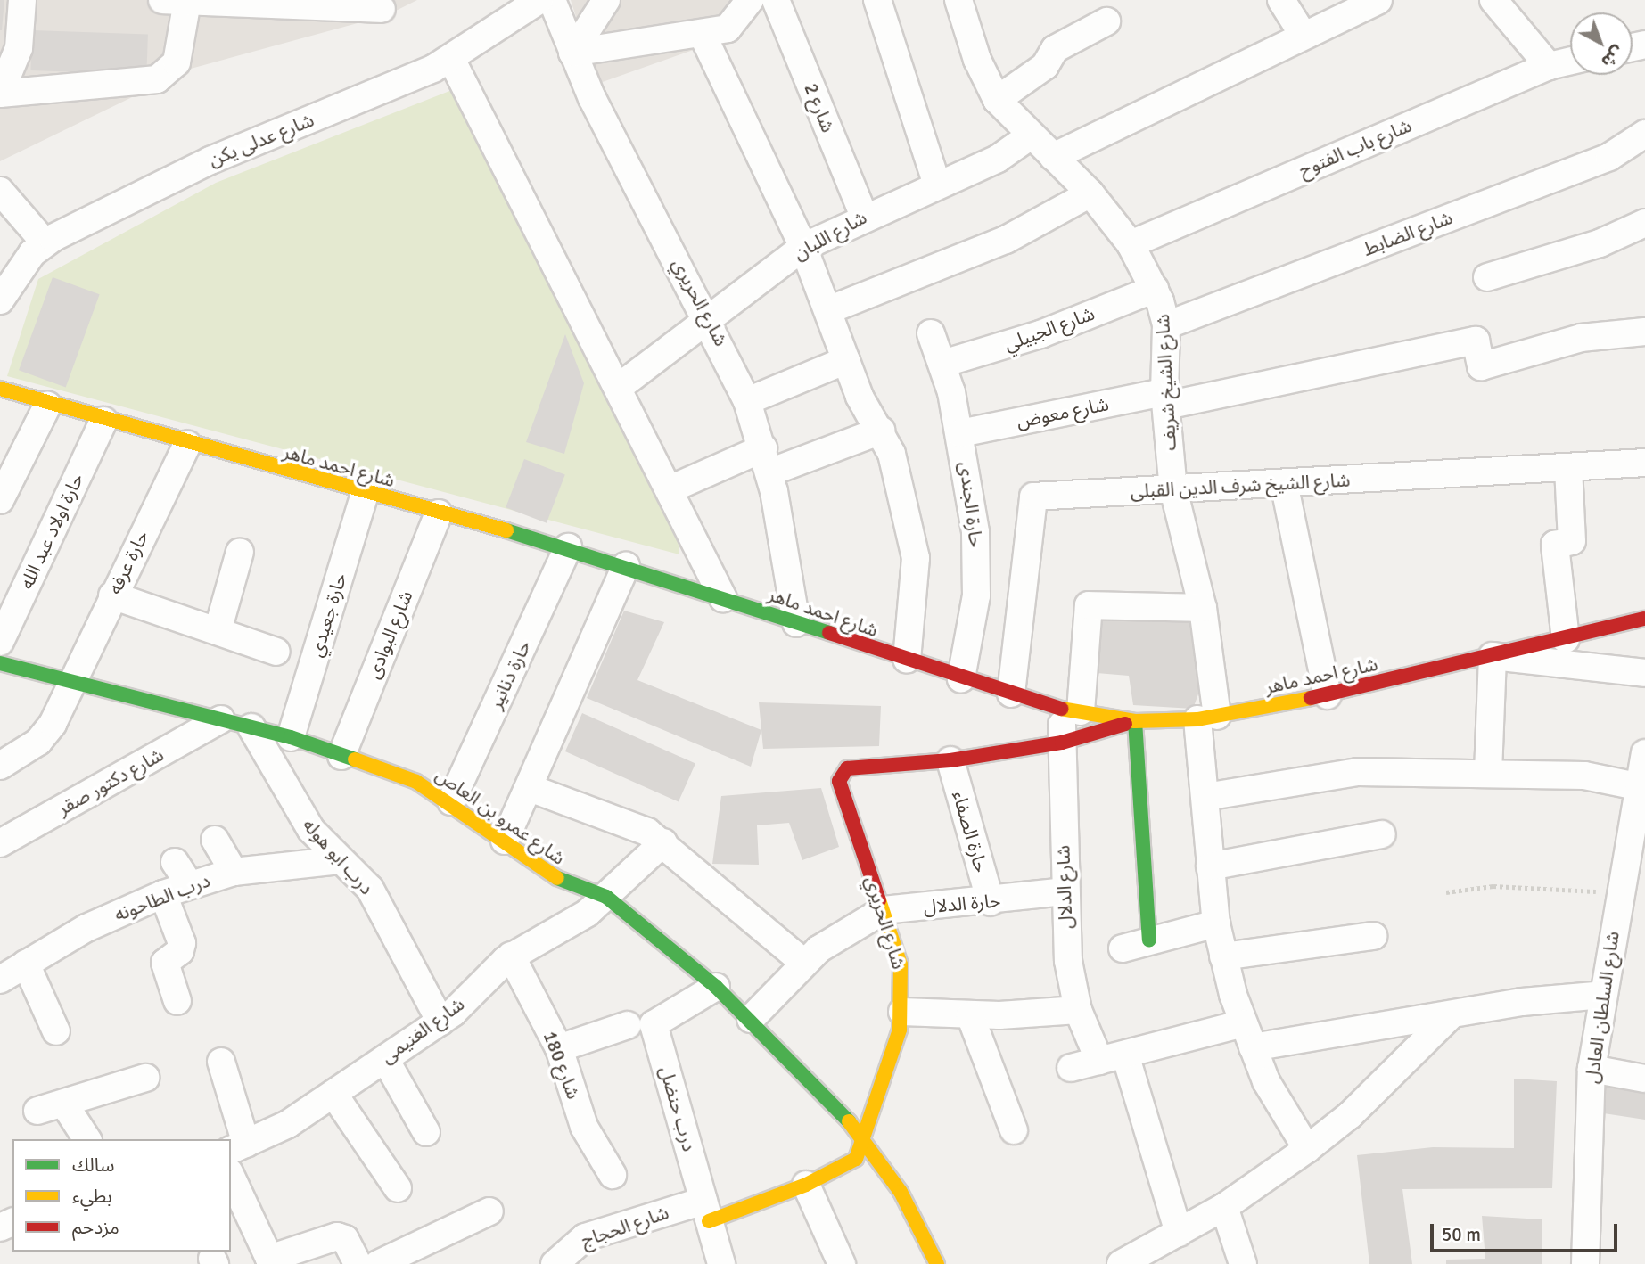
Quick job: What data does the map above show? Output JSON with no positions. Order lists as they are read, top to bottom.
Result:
{
  "streets": {
    "street": [
      "شارع 2",
      "شارع عدلى يكن",
      "شارع باب الفتوح",
      "شارع الضابط",
      "شارع اللبان",
      "شارع الحريري",
      "شارع الجبيلي",
      "شارع الشيخ شريف",
      "شارع معوض",
      "شارع احمد ماهر",
      "شارع الشيخ شرف الدين القبلى",
      "حارة الجندى",
      "حارة اولاد عبد الله",
      "حارة عرفه",
      "حارة جعيدي",
      "شارع البوادى",
      "حارة دنانير",
      "شارع دكتور صقر",
      "شارع عمرو بن العاص",
      "حارة الصفاء",
      "درب ابو هوله",
      "شارع الدلال",
      "درب الطاحونه",
      "حارة الدلال",
      "شارع السلطان العادل",
      "شارع الغنيمى",
      "شارع 180",
      "درب حنضل",
      "شارع الحجاج"
    ]
  },
  "crossings": [
    ["شارع 2", "شارع اللبان"],
    ["شارع باب الفتوح", "شارع الشيخ شريف"],
    ["شارع الضابط", "شارع الشيخ شريف"],
    ["شارع اللبان", "شارع الحريري"],
    ["شارع اللبان", "شارع الشيخ شريف"],
    ["شارع الحريري", "شارع احمد ماهر"],
    ["شارع الحريري", "شارع عمرو بن العاص"],
    ["شارع الحريري", "حارة الصفاء"],
    ["شارع الحريري", "حارة الدلال"],
    ["شارع الحريري", "درب حنضل"],
    ["شارع الحريري", "شارع الحجاج"],
    ["شارع الجبيلي", "شارع الشيخ شريف"],
    ["شارع الجبيلي", "حارة الجندى"],
    ["شارع الشيخ شريف", "شارع معوض"],
    ["شارع الشيخ شريف", "شارع احمد ماهر"],
    ["شارع الشيخ شريف", "شارع الشيخ شرف الدين القبلى"],
    ["شارع الشيخ شريف", "شارع الدلال"],
    ["شارع معوض", "حارة الجندى"],
    ["شارع احمد ماهر", "شارع الشيخ شرف الدين القبلى"],
    ["شارع احمد ماهر", "حارة الجندى"],
    ["شارع احمد ماهر", "حارة اولاد عبد الله"],
    ["شارع احمد ماهر", "حارة عرفه"],
    ["شارع احمد ماهر", "حارة جعيدي"],
    ["شارع احمد ماهر", "شارع البوادى"],
    ["شارع احمد ماهر", "حارة دنانير"],
    ["شارع احمد ماهر", "شارع الدلال"],
    ["حارة عرفه", "شارع عمرو بن العاص"],
    ["حارة جعيدي", "شارع عمرو بن العاص"],
    ["شارع البوادى", "شارع عمرو بن العاص"],
    ["حارة دنانير", "شارع عمرو بن العاص"],
    ["شارع دكتور صقر", "شارع عمرو بن العاص"],
    ["شارع عمرو بن العاص", "درب ابو هوله"],
    ["شارع عمرو بن العاص", "حارة الدلال"],
    ["شارع عمرو بن العاص", "شارع الغنيمى"],
    ["شارع عمرو بن العاص", "درب حنضل"],
    ["حارة الصفاء", "حارة الدلال"],
    ["درب ابو هوله", "درب الطاحونه"],
    ["درب ابو هوله", "شارع الغنيمى"],
    ["شارع الدلال", "حارة الدلال"],
    ["شارع الغنيمى", "شارع 180"],
    ["درب حنضل", "شارع الحجاج"]
  ],
  "legend": ["سالك", "بطيء", "مزدحم"],
  "scale_bar": "50 m",
  "north": "bottom right"
}
